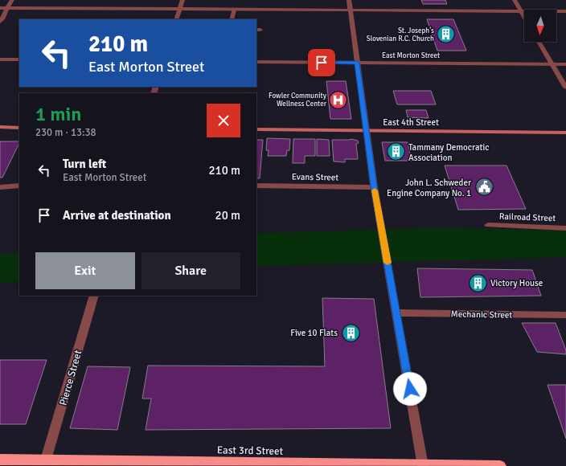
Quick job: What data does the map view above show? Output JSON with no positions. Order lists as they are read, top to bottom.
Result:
{
  "streets": {
    "highway": ["East 3rd Street"],
    "main road": ["East 4th Street"],
    "street": [
      "East Morton Street",
      "Evans Street",
      "Railroad Street",
      "Mechanic Street",
      "Pierce Street"
    ]
  },
  "crossings": [
    ["Pierce Street", "East 3rd Street"]
  ],
  "places": {
    "building": [
      "St. Joseph's Slovenian R.C. Church",
      "Tammany Democratic Association",
      "Victory House",
      "Five 10 Flats"
    ],
    "hospital": ["Fowler Community Wellness Center"],
    "public building": ["John L. Schweder Engine Company No. 1"]
  },
  "north": "bottom",
  "page": {
    "turn": ["210 m", "East Morton Street"],
    "heading": ["1 min", "230 m · 13:38"],
    "list": [
      {
        "name": "Turn left",
        "note": "East Morton Street",
        "value": "210 m"
      },
      {
        "name": "Arrive at destination",
        "value": "20 m"
      }
    ],
    "buttons": ["Exit", "Share"]
  }
}
